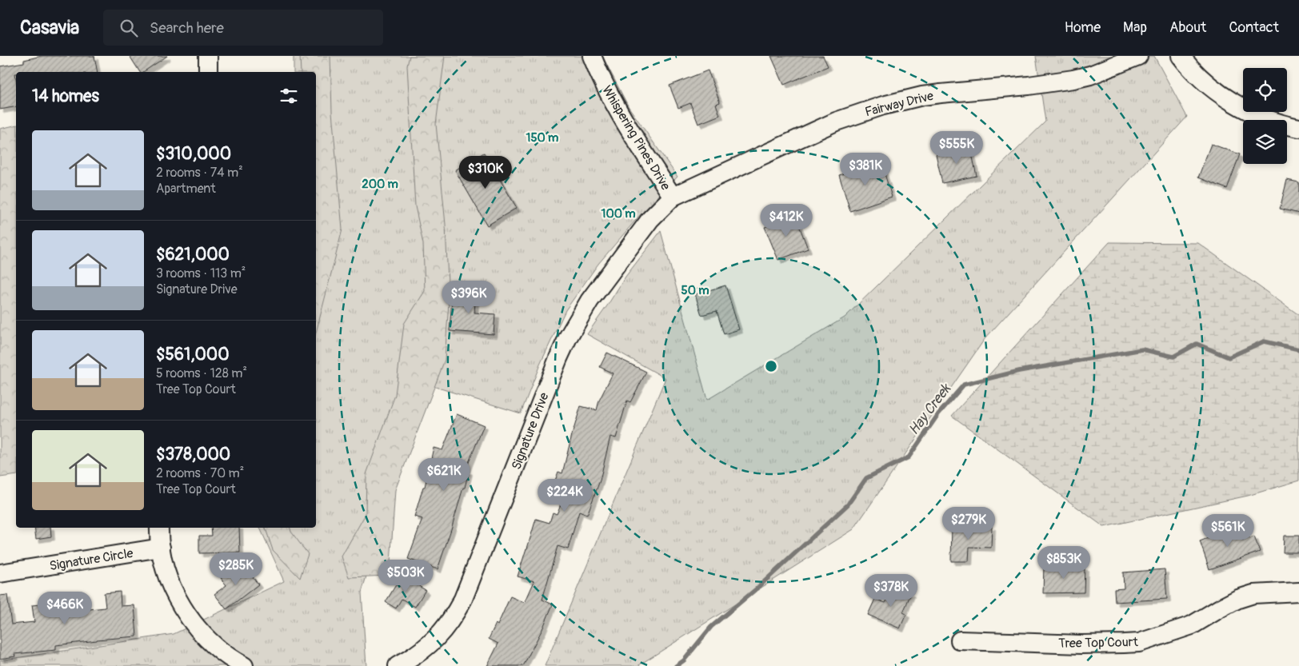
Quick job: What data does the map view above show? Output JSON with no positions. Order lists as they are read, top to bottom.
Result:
{
  "streets": {
    "street": [
      "Fairway Drive",
      "Whispering Pines Drive",
      "Signature Drive",
      "Signature Circle",
      "Tree Top Court"
    ]
  },
  "crossings": [
    ["Fairway Drive", "Whispering Pines Drive"],
    ["Fairway Drive", "Signature Drive"],
    ["Whispering Pines Drive", "Signature Drive"]
  ],
  "water": ["Hay Creek"],
  "page": {
    "header": "Casavia",
    "search": "Search here",
    "nav": [
      "Home",
      "Map",
      "About",
      "Contact"
    ],
    "heading": "14 homes",
    "list": [
      {
        "name": "$310,000",
        "note": "2 rooms · 74 m² · Apartment"
      },
      {
        "name": "$621,000",
        "note": "3 rooms · 113 m² · Signature Drive"
      },
      {
        "name": "$561,000",
        "note": "5 rooms · 128 m² · Tree Top Court"
      },
      {
        "name": "$378,000",
        "note": "2 rooms · 70 m² · Tree Top Court"
      }
    ],
    "price": [
      "$555K",
      "$381K",
      "$310K",
      "$412K",
      "$396K",
      "$621K",
      "$224K",
      "$279K",
      "$561K",
      "$853K",
      "$285K",
      "$503K",
      "$378K",
      "$466K"
    ]
  },
  "rings": [
    "150 m",
    "200 m",
    "100 m",
    "50 m"
  ]
}
